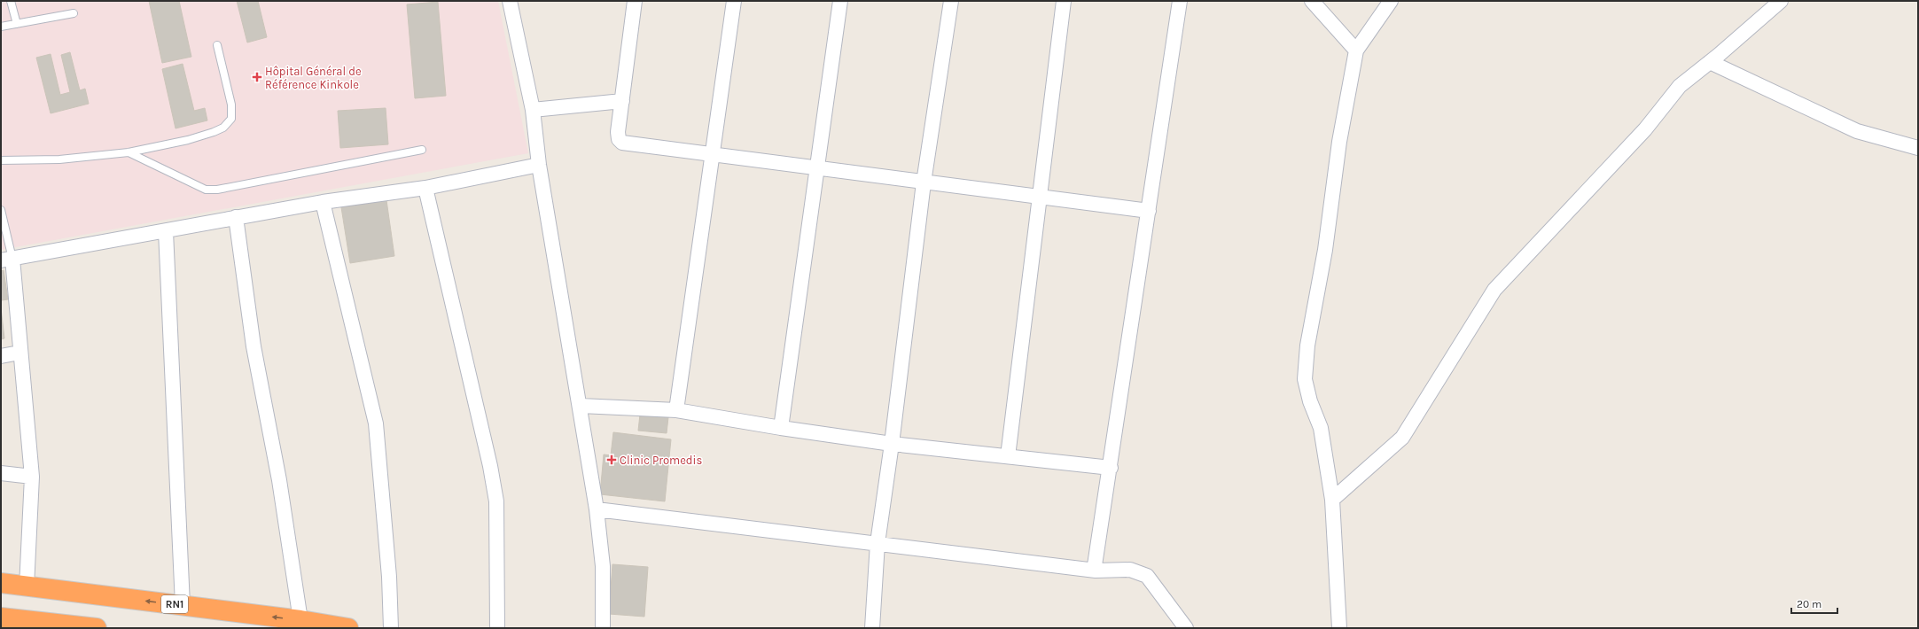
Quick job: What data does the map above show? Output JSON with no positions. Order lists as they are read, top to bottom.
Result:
{
  "streets": {
    "highway": ["RN1"]
  },
  "places": {
    "health": ["Hôpital Général de Référence Kinkole", "Clinic Promedis"]
  },
  "scale_bar": "20 m"
}
